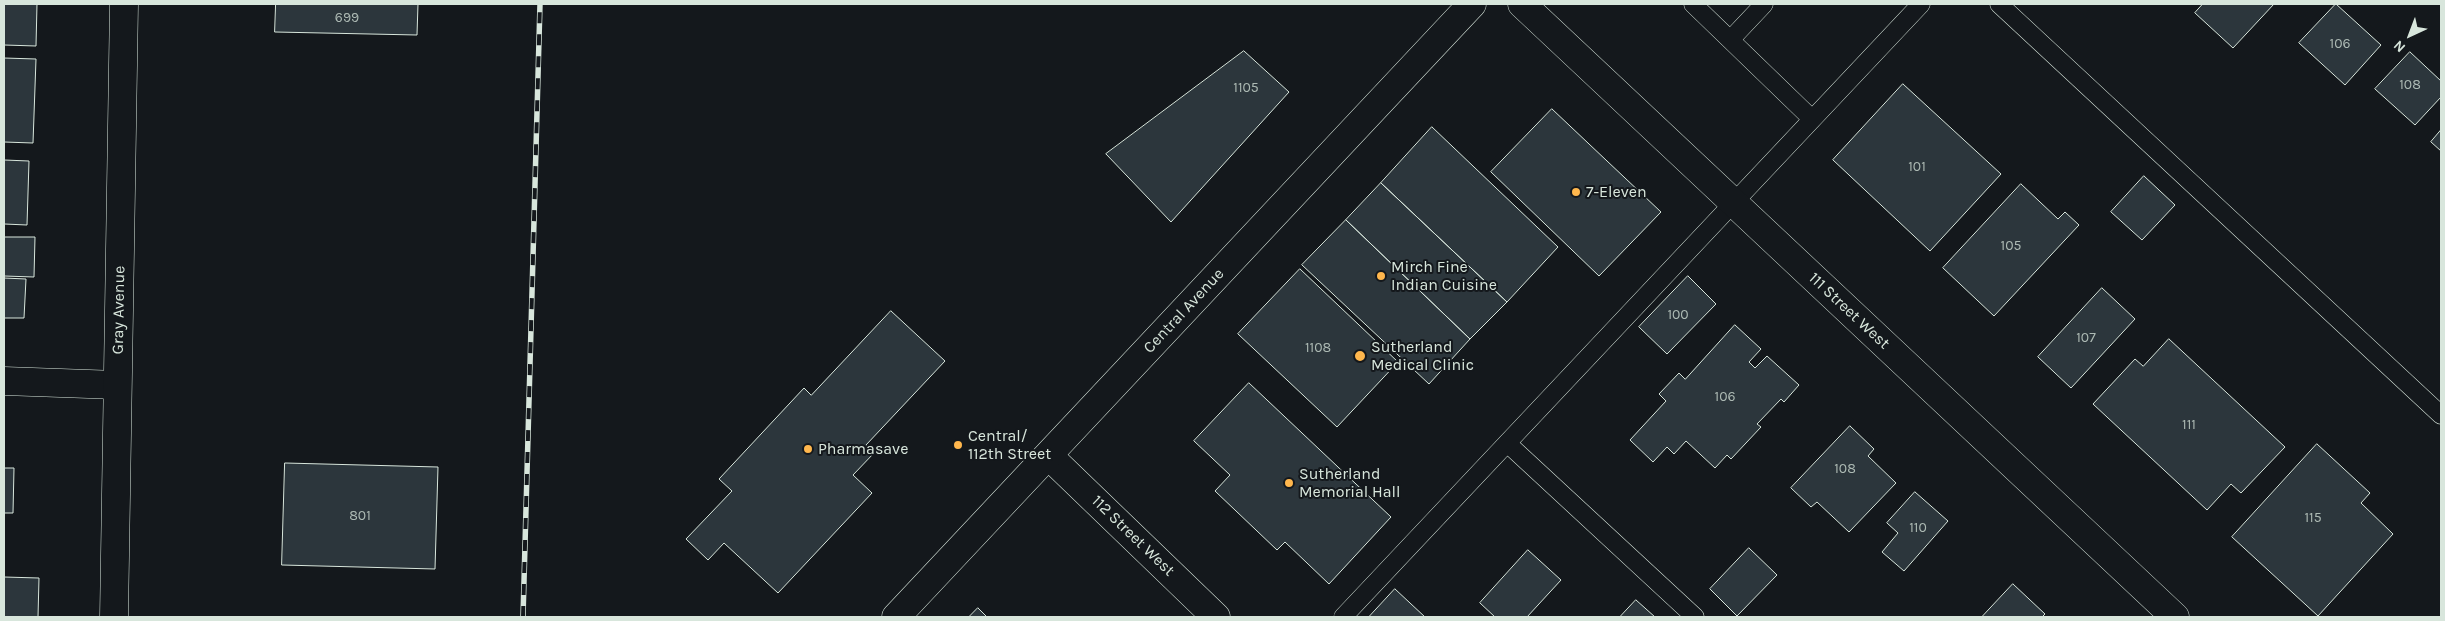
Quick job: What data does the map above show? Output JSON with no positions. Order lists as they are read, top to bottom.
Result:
{
  "streets": {
    "street": [
      "Gray Avenue",
      "Central Avenue",
      "111 Street West",
      "112 Street West"
    ]
  },
  "crossings": [
    ["Central Avenue", "112 Street West"]
  ],
  "places": [
    "7-Eleven",
    "Mirch Fine Indian Cuisine",
    "Sutherland Medical Clinic",
    "Central/ 112th Street",
    "Pharmasave",
    "Sutherland Memorial Hall"
  ],
  "house_numbers": [
    "699",
    "106",
    "108",
    "1105",
    "101",
    "105",
    "100",
    "107",
    "1108",
    "106",
    "111",
    "108",
    "801",
    "115",
    "110"
  ],
  "north": "bottom left"
}
